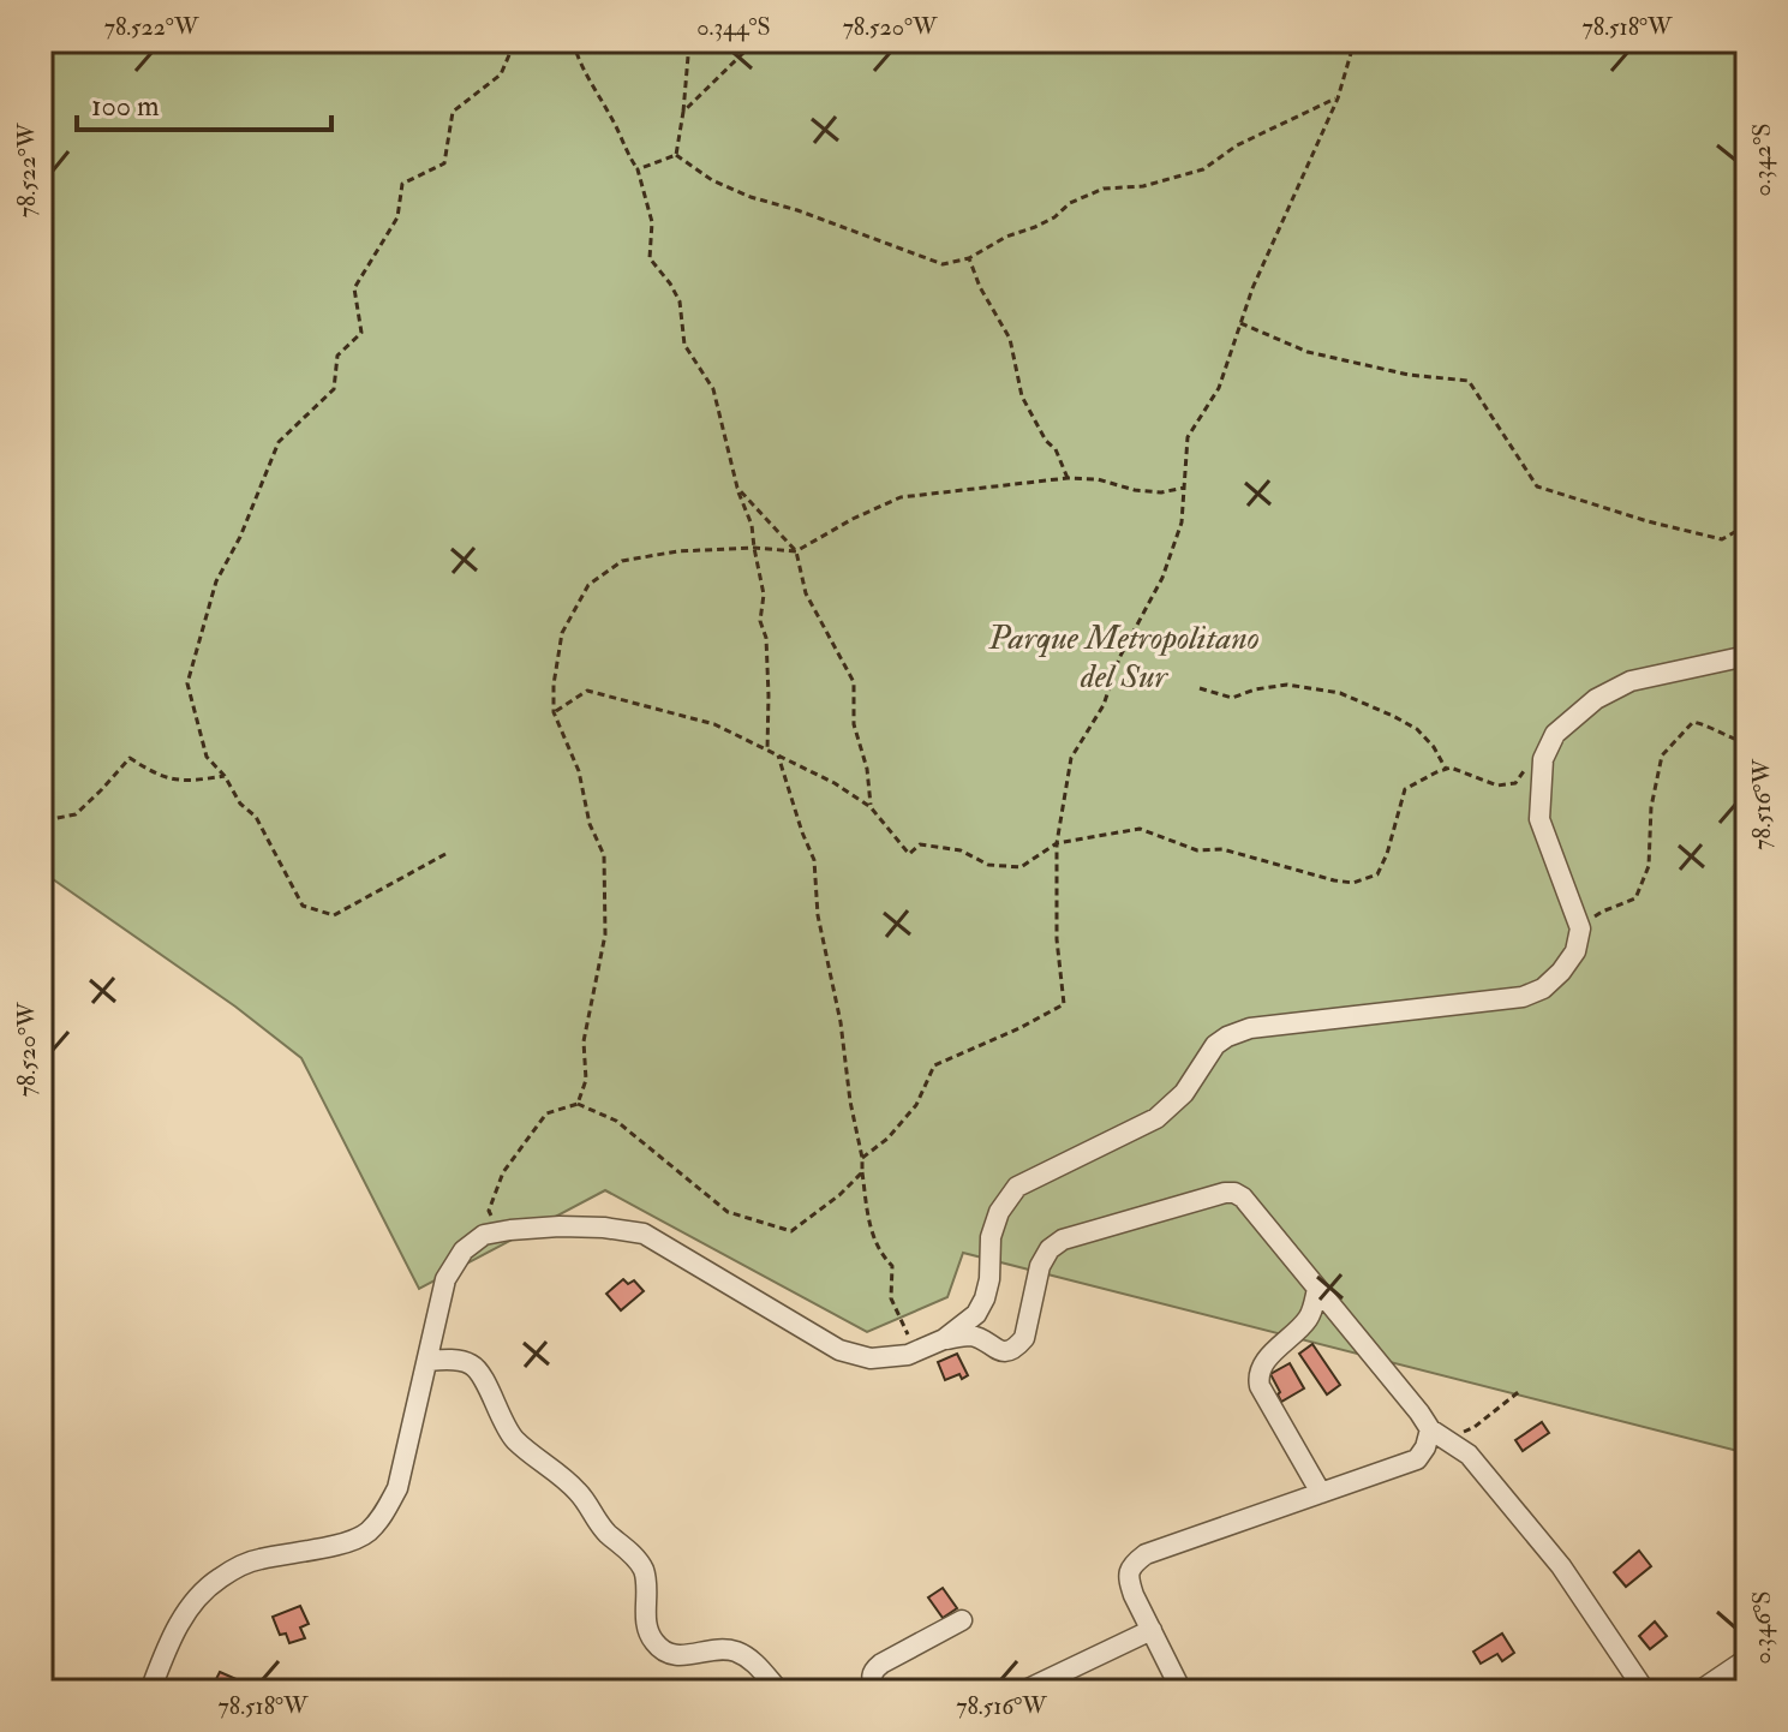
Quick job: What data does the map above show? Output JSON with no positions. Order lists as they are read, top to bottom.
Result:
{
  "parks": ["Parque Metropolitano del Sur"],
  "scale_bar": "100 m",
  "coordinates": [
    "78.522°W",
    "0.344°S",
    "78.520°W",
    "78.518°W",
    "0.342°S",
    "78.516°W",
    "0.346°S"
  ]
}
